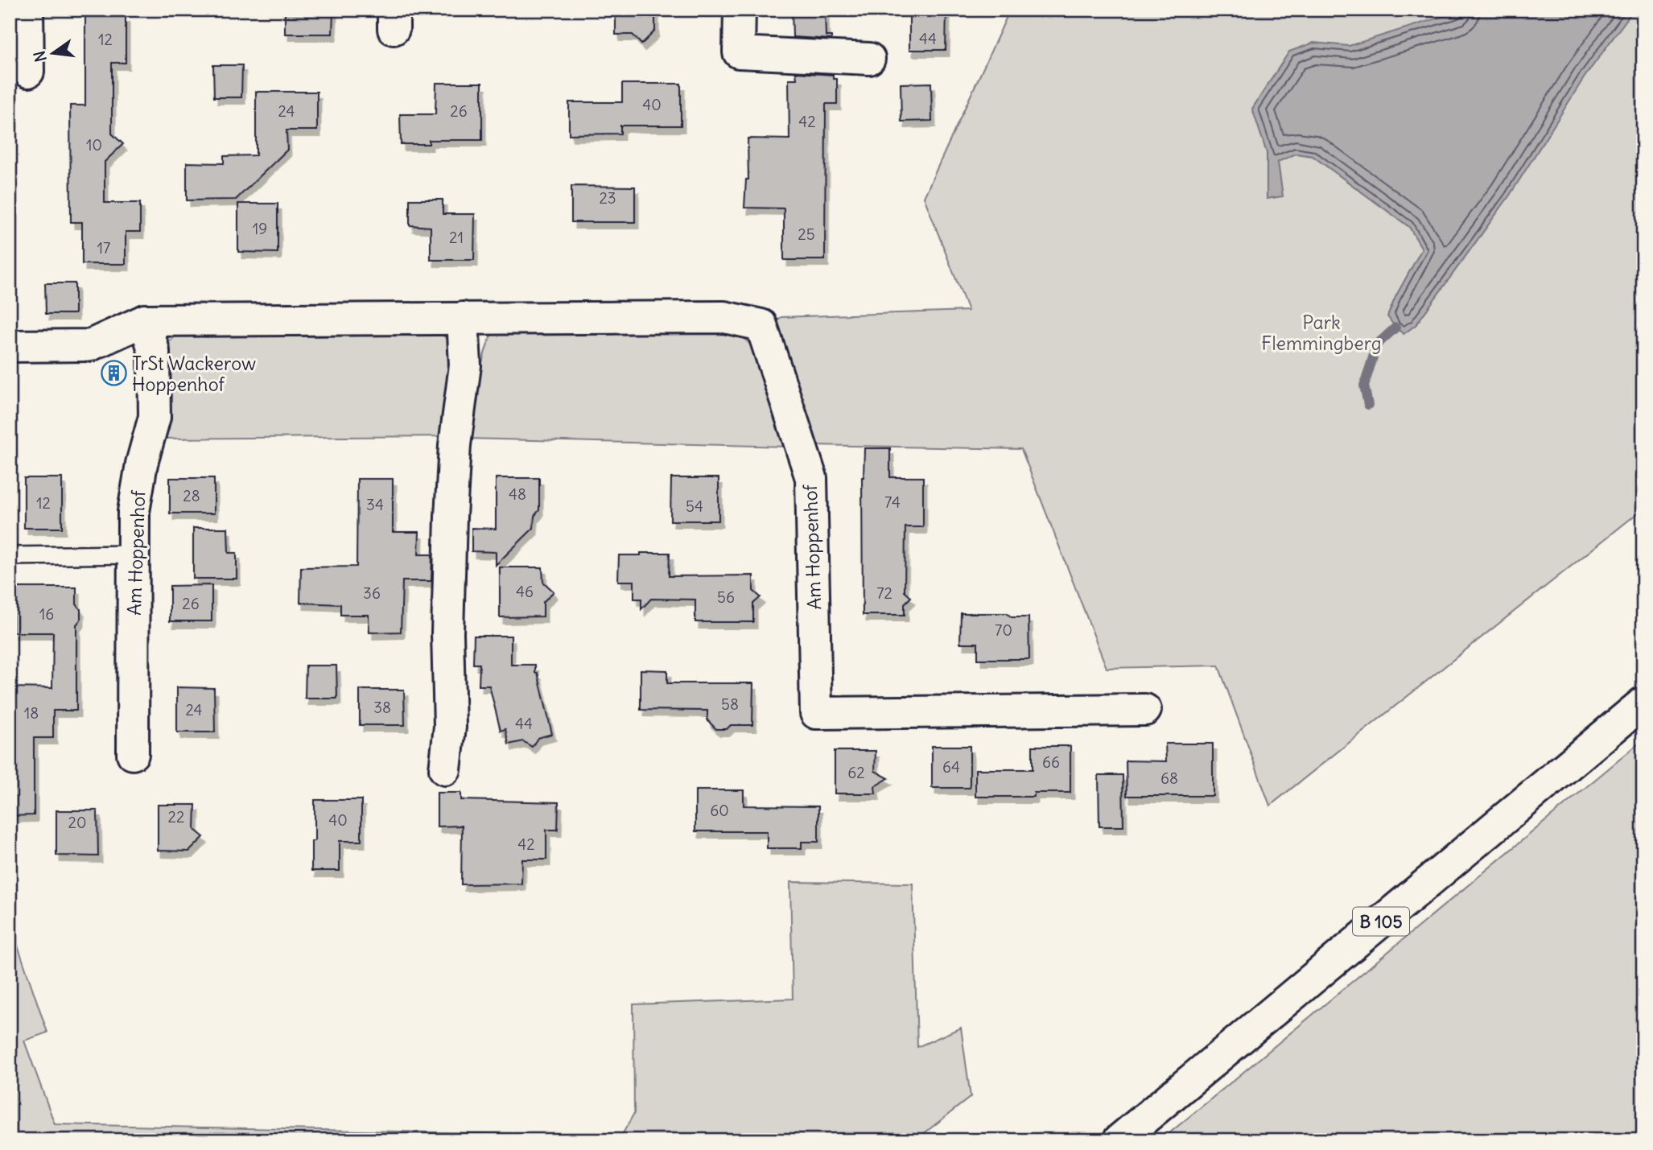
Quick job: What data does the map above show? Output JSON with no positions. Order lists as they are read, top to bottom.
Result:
{
  "streets": {
    "main road": ["Am Hoppenhof", "B 105"]
  },
  "parks": ["Park Flemmingberg"],
  "places": {
    "building": ["TrSt Wackerow Hoppenhof"]
  },
  "house_numbers": [
    "44",
    "12",
    "40",
    "24",
    "26",
    "42",
    "10",
    "23",
    "19",
    "25",
    "21",
    "17",
    "48",
    "28",
    "74",
    "12",
    "34",
    "54",
    "46",
    "36",
    "72",
    "56",
    "26",
    "16",
    "70",
    "58",
    "38",
    "24",
    "18",
    "44",
    "66",
    "64",
    "62",
    "68",
    "60",
    "22",
    "40",
    "20",
    "42"
  ],
  "north": "left"
}
